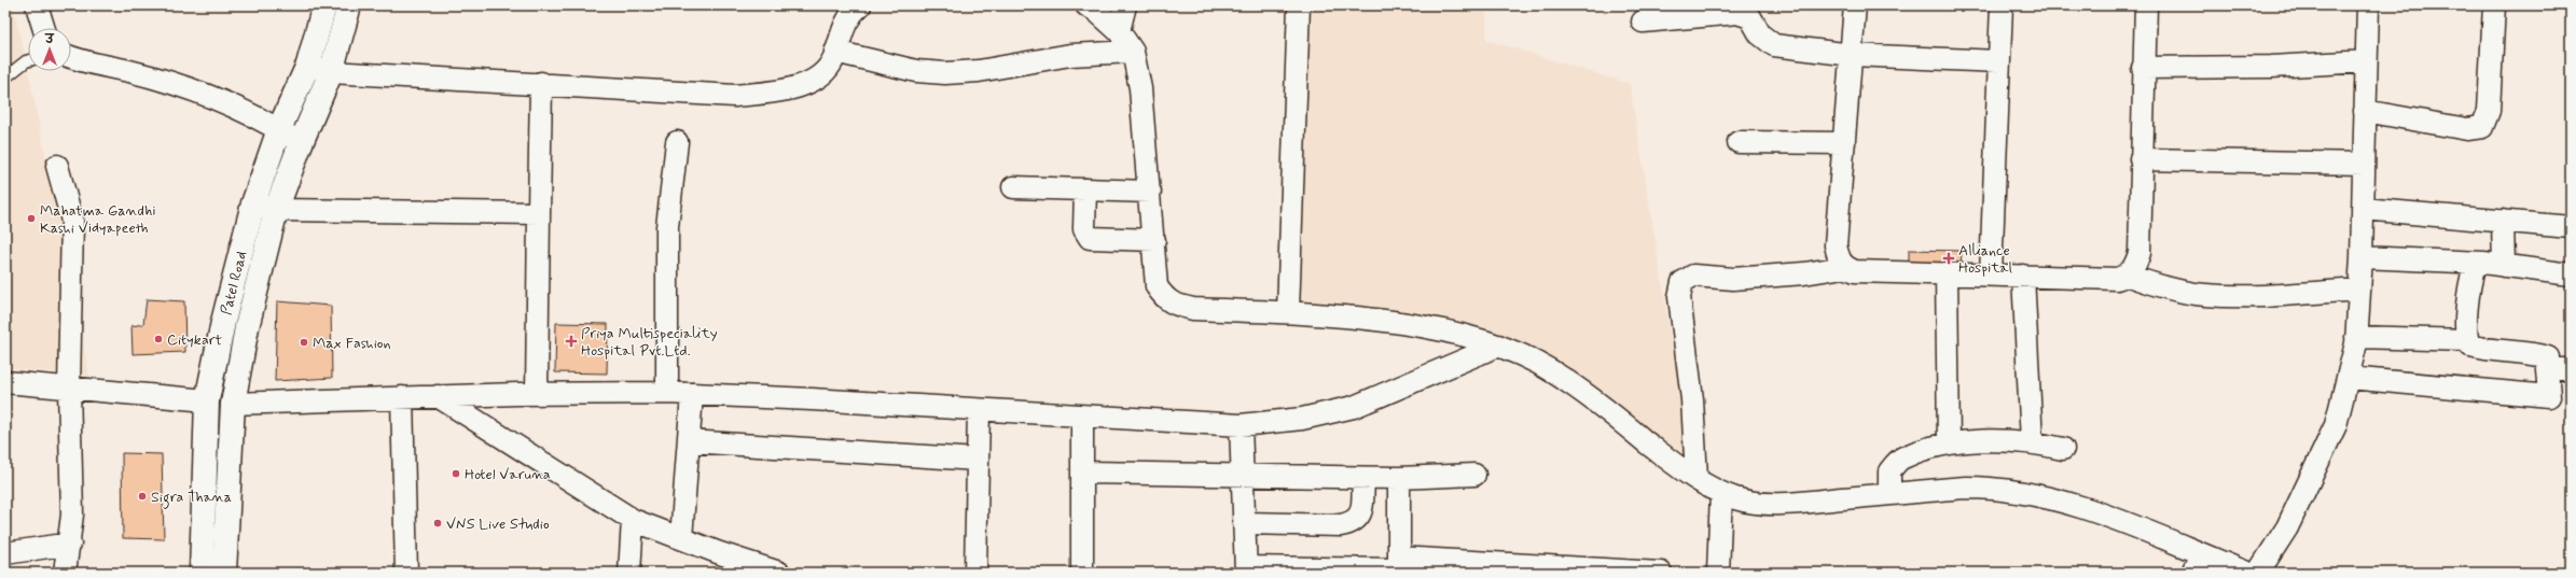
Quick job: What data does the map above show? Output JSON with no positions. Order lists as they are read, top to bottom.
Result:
{
  "streets": {
    "street": ["Patel Road"]
  },
  "places": {
    "other": [
      "Mahatma Gandhi Kashi Vidyapeeth",
      "Citykart",
      "Max Fashion",
      "Hotel Varuna",
      "Sigra Thana",
      "VNS Live Studio"
    ],
    "health": ["Alliance Hospital", "Priya Multispeciality Hospital Pvt.Ltd."]
  },
  "north": "top"
}
